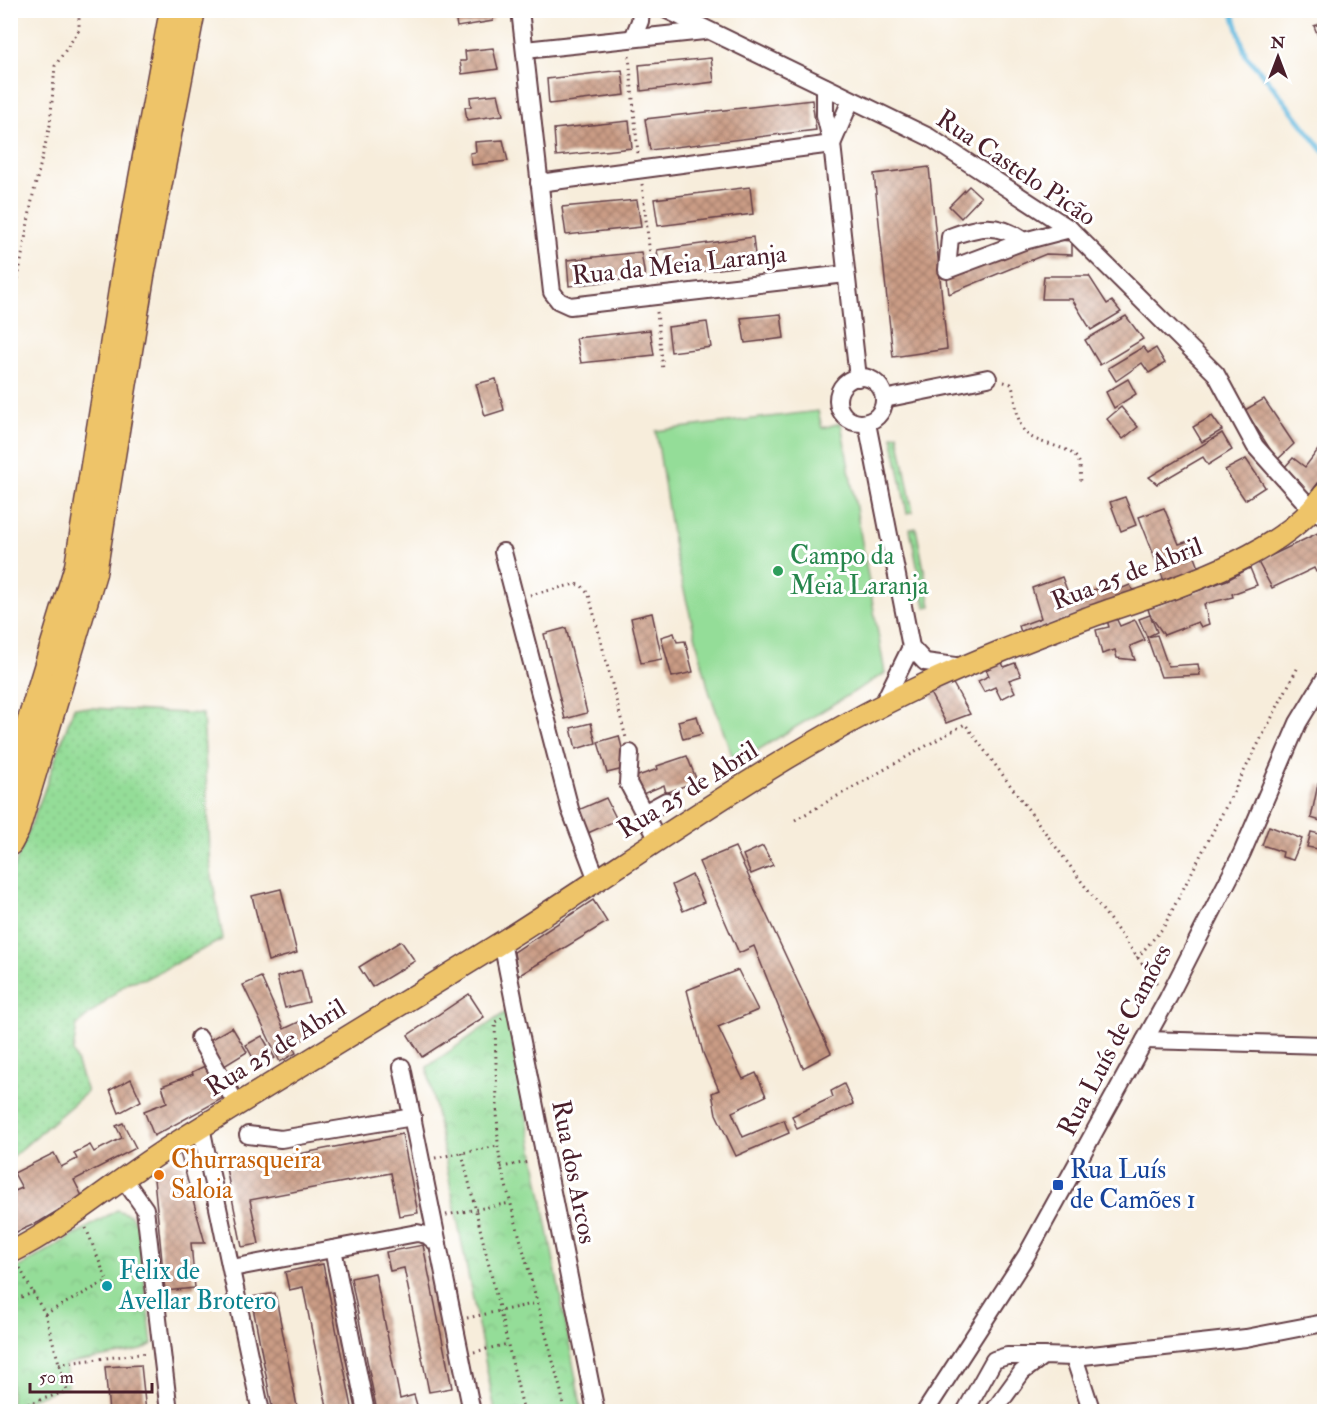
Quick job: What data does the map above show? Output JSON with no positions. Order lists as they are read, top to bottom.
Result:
{
  "streets": {
    "main road": ["Rua 25 de Abril"],
    "street": [
      "Rua Castelo Picão",
      "Rua da Meia Laranja",
      "Rua Luís de Camões",
      "Rua dos Arcos"
    ]
  },
  "crossings": [
    ["Rua Castelo Picão", "Rua 25 de Abril"],
    ["Rua 25 de Abril", "Rua dos Arcos"]
  ],
  "places": {
    "other": ["Campo da Meia Laranja", "Churrasqueira Saloia", "Felix de Avellar Brotero"],
    "transit": ["Rua Luís de Camões 1"]
  },
  "scale_bar": "50 m",
  "north": "top"
}
